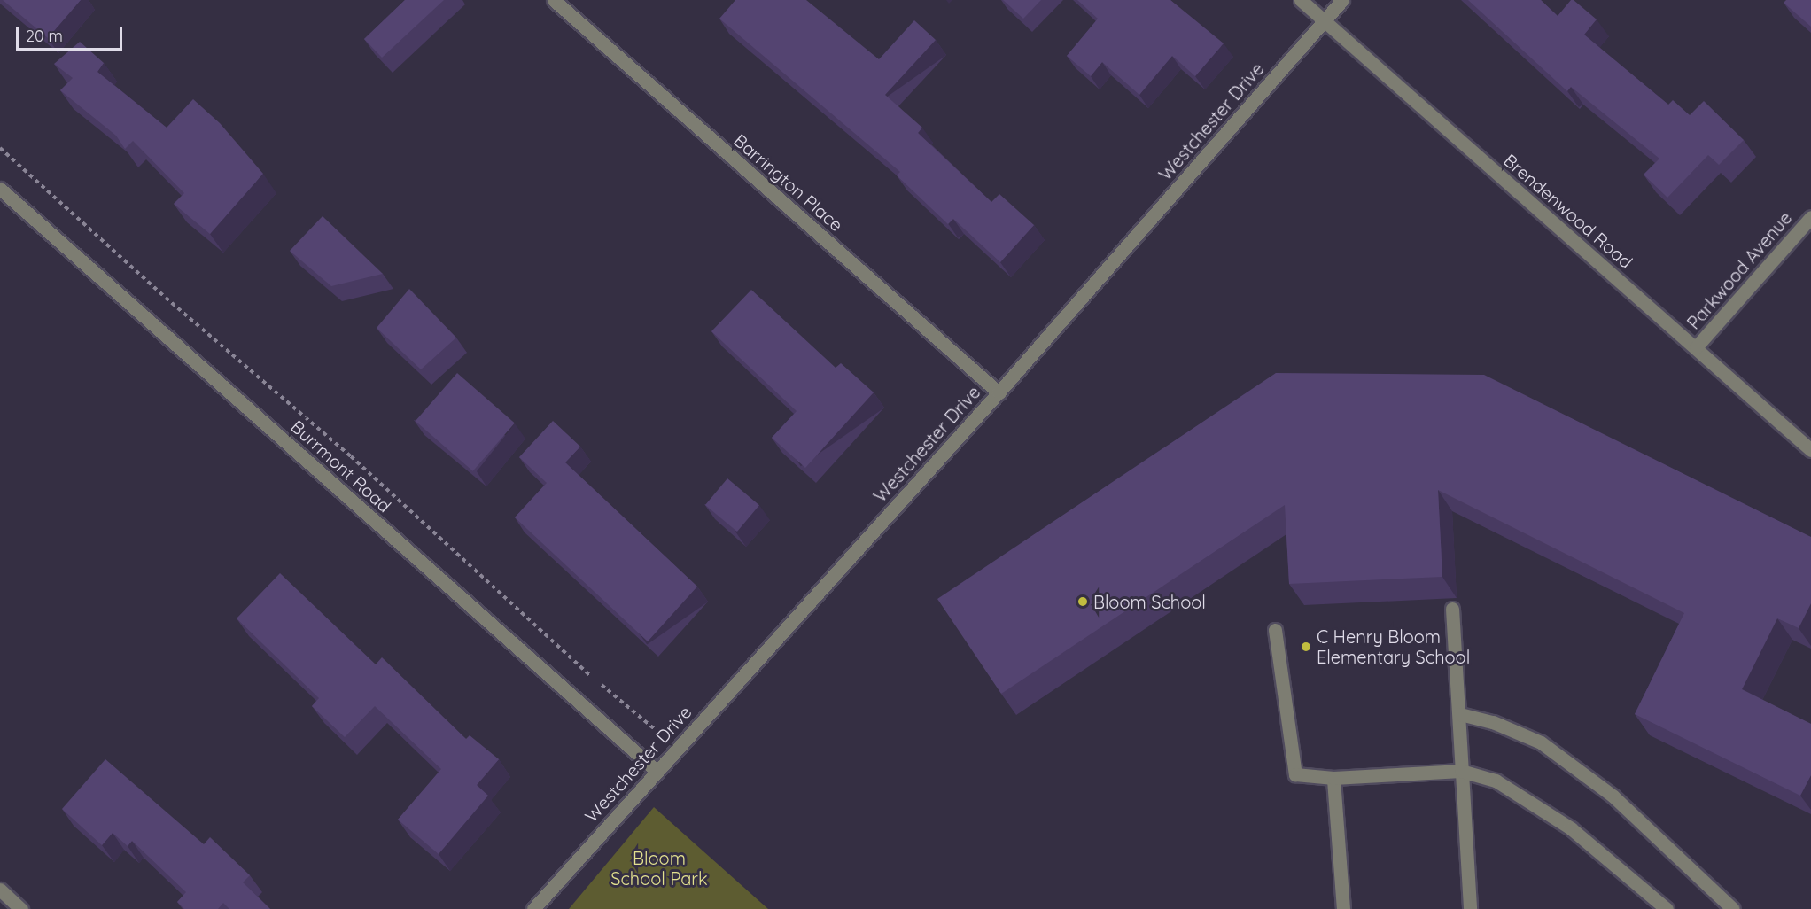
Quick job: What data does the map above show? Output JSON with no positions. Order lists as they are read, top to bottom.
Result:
{
  "streets": {
    "street": [
      "Westchester Drive",
      "Barrington Place",
      "Brendenwood Road",
      "Parkwood Avenue",
      "Burrmont Road"
    ]
  },
  "crossings": [
    ["Westchester Drive", "Barrington Place"],
    ["Westchester Drive", "Brendenwood Road"],
    ["Westchester Drive", "Burrmont Road"],
    ["Brendenwood Road", "Parkwood Avenue"]
  ],
  "parks": ["Bloom School Park"],
  "places": ["Bloom School", "C Henry Bloom Elementary School"],
  "scale_bar": "20 m"
}
